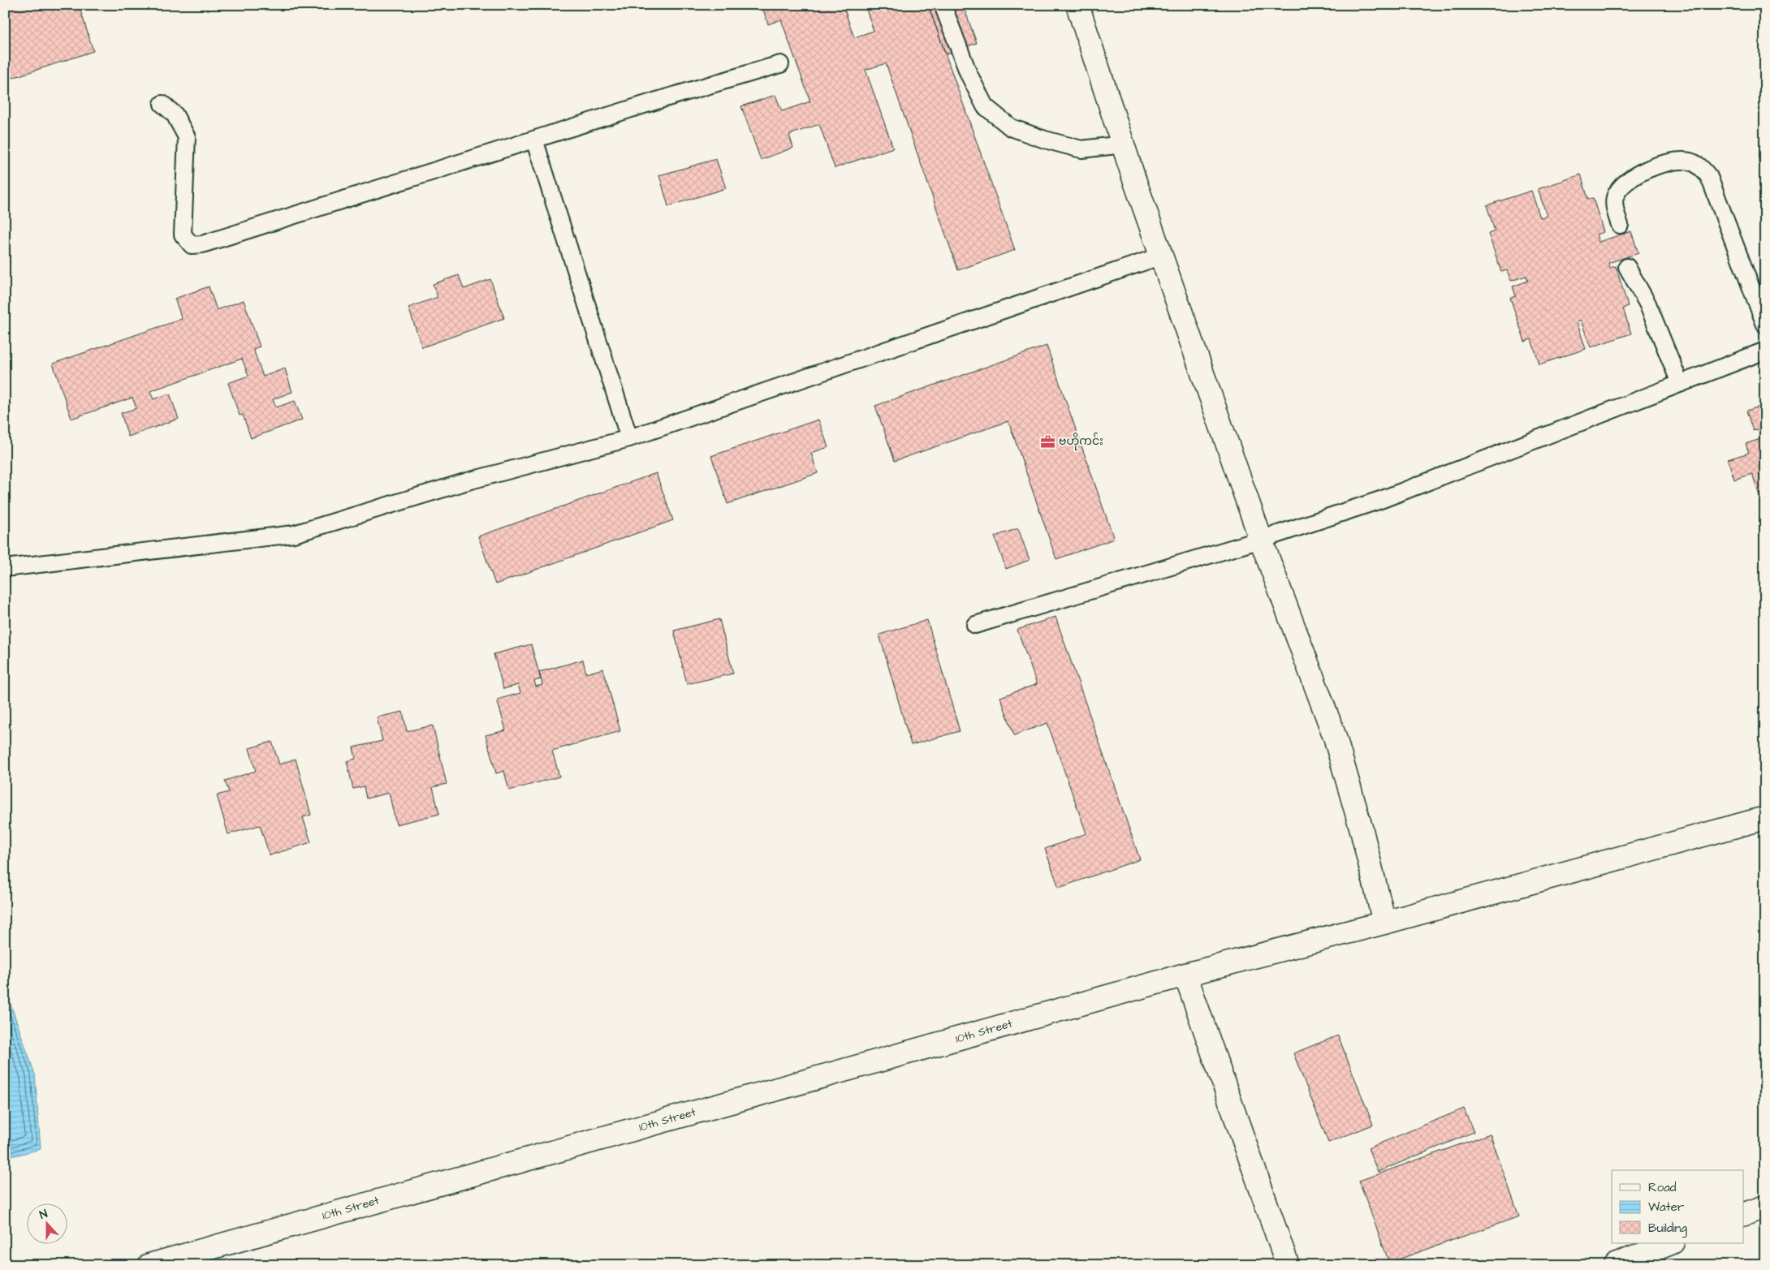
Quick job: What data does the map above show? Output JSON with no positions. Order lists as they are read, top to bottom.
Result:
{
  "streets": {
    "street": ["10th Street"]
  },
  "places": {
    "office": ["ဗဟိုကင်း"]
  },
  "legend": ["Road", "Water", "Building"],
  "north": "top"
}
